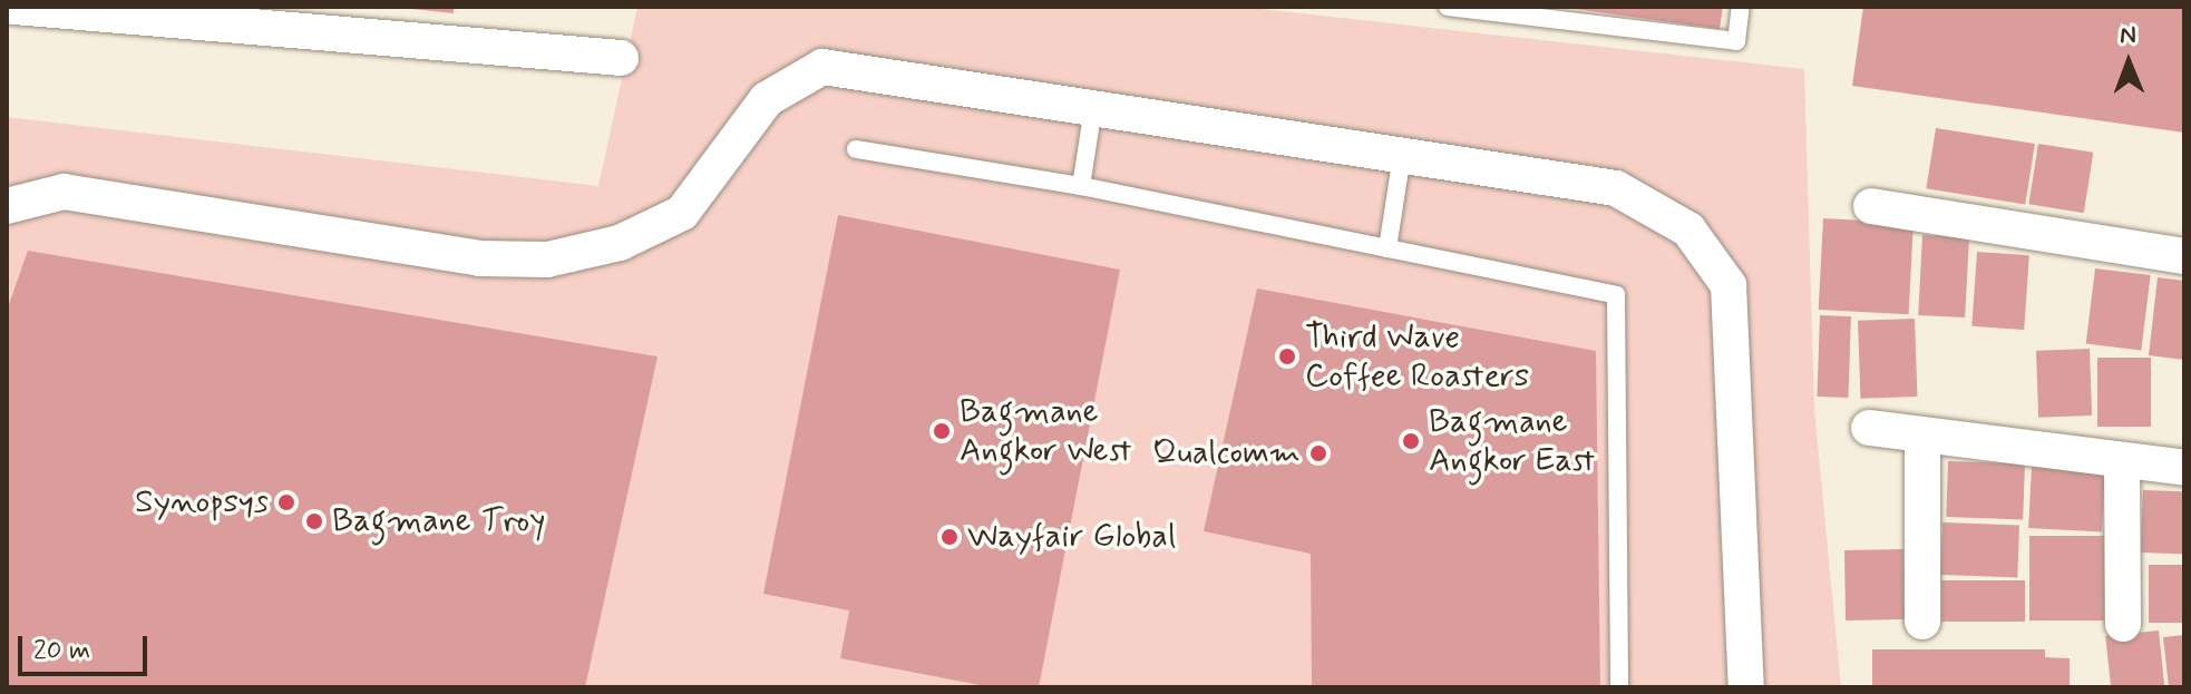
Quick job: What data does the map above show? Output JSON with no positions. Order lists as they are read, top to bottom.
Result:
{
  "places": [
    "Third Wave Coffee Roasters",
    "Bagmane Angkor West",
    "Bagmane Angkor East",
    "Qualcomm",
    "Synopsys",
    "Bagmane Troy",
    "Wayfair Global"
  ],
  "scale_bar": "20 m",
  "north": "top"
}
